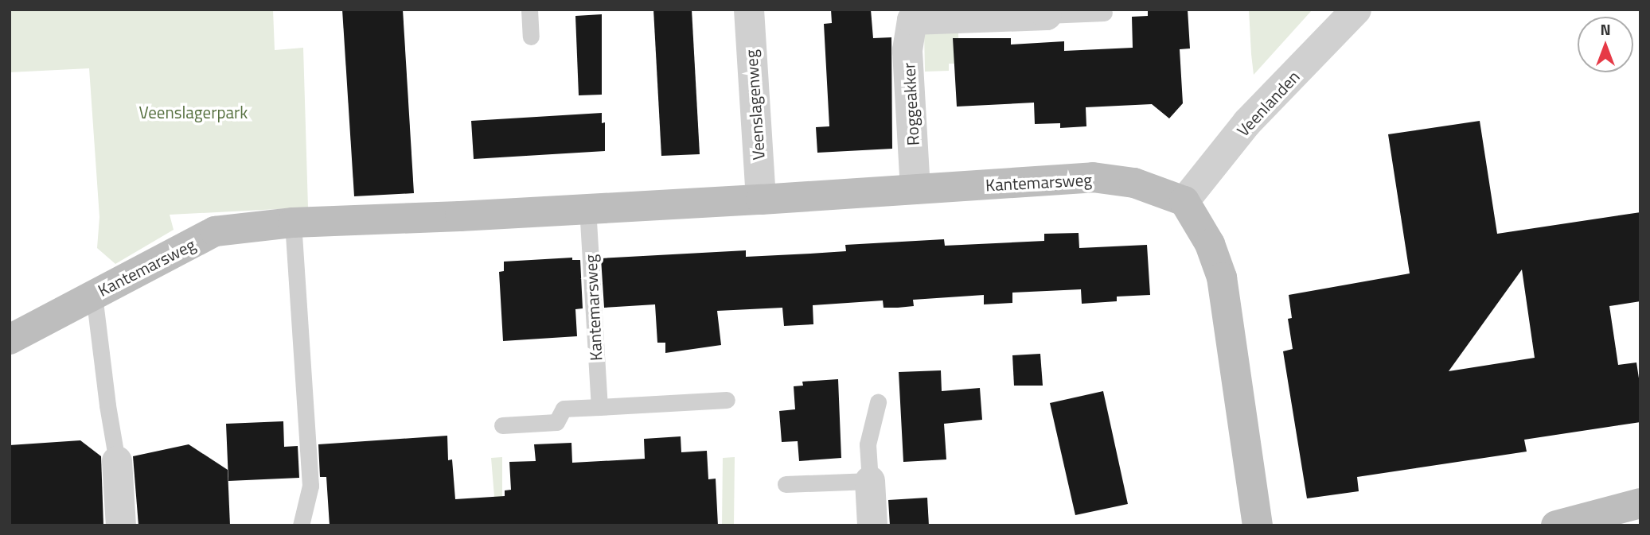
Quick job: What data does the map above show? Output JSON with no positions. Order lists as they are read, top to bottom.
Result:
{
  "streets": {
    "street": [
      "Veenlanden",
      "Roggeakker",
      "Veenslagenweg",
      "Kantemarsweg"
    ]
  },
  "crossings": [
    ["Veenlanden", "Kantemarsweg"],
    ["Roggeakker", "Kantemarsweg"],
    ["Veenslagenweg", "Kantemarsweg"]
  ],
  "parks": ["Veenslagerpark"],
  "north": "top"
}
